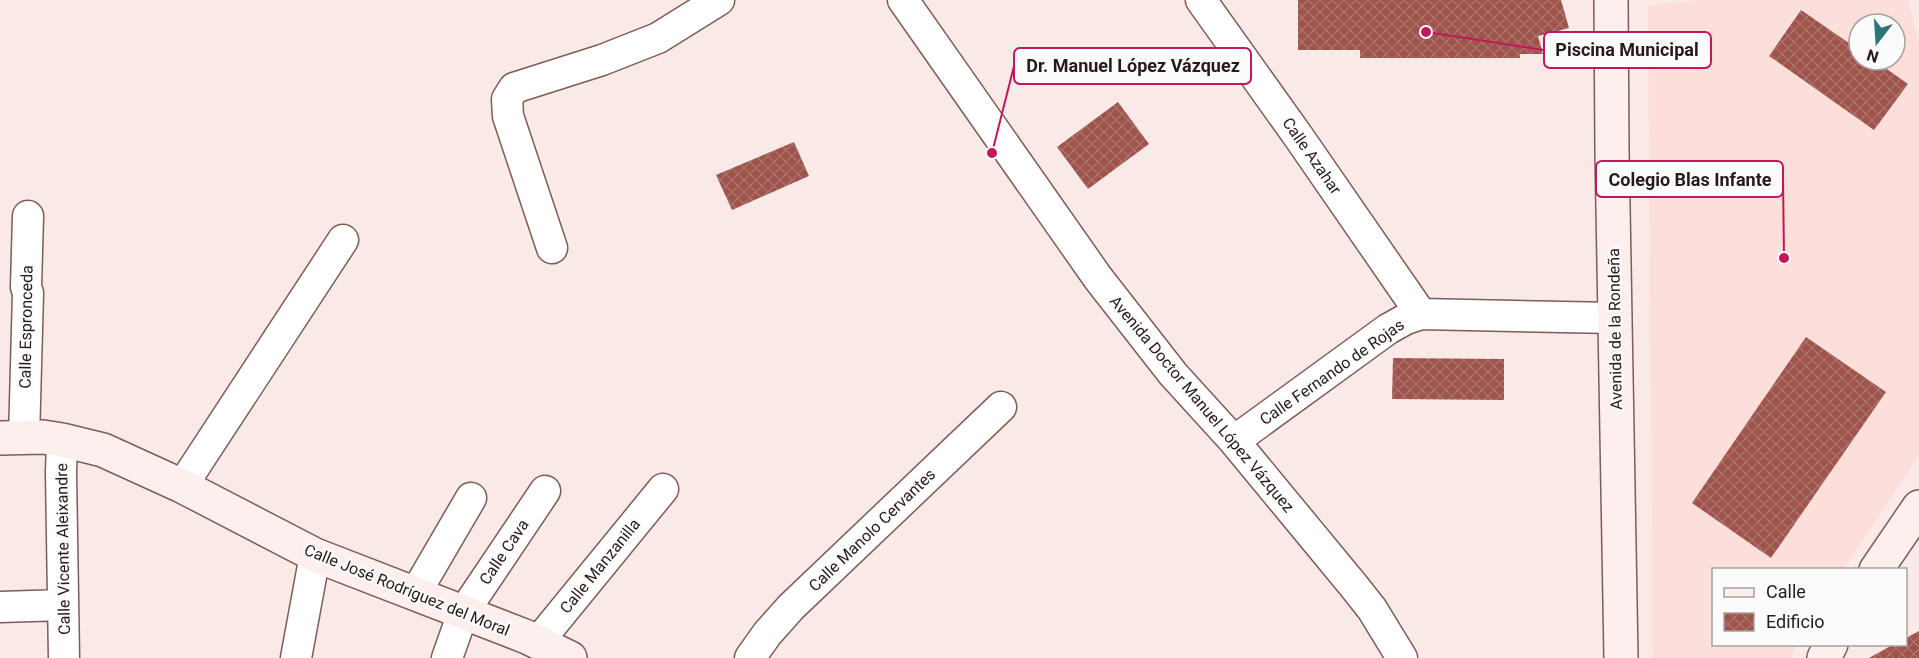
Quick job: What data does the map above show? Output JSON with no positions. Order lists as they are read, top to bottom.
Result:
{
  "streets": {
    "street": [
      "Calle Azahar",
      "Calle Espronceda",
      "Avenida de la Rondeña",
      "Calle Fernando de Rojas",
      "Avenida Doctor Manuel López Vázquez",
      "Calle Manolo Cervantes",
      "Calle Vicente Aleixandre",
      "Calle Cava",
      "Calle Manzanilla",
      "Calle José Rodríguez del Moral"
    ]
  },
  "crossings": [
    ["Calle Azahar", "Calle Fernando de Rojas"],
    ["Calle Espronceda", "Calle José Rodríguez del Moral"],
    ["Avenida de la Rondeña", "Calle Fernando de Rojas"],
    ["Calle Fernando de Rojas", "Avenida Doctor Manuel López Vázquez"],
    ["Calle Vicente Aleixandre", "Calle José Rodríguez del Moral"],
    ["Calle Cava", "Calle José Rodríguez del Moral"],
    ["Calle Manzanilla", "Calle José Rodríguez del Moral"]
  ],
  "places": ["Piscina Municipal", "Dr. Manuel López Vázquez", "Colegio Blas Infante"],
  "legend": ["Calle", "Edificio"],
  "north": "bottom"
}
